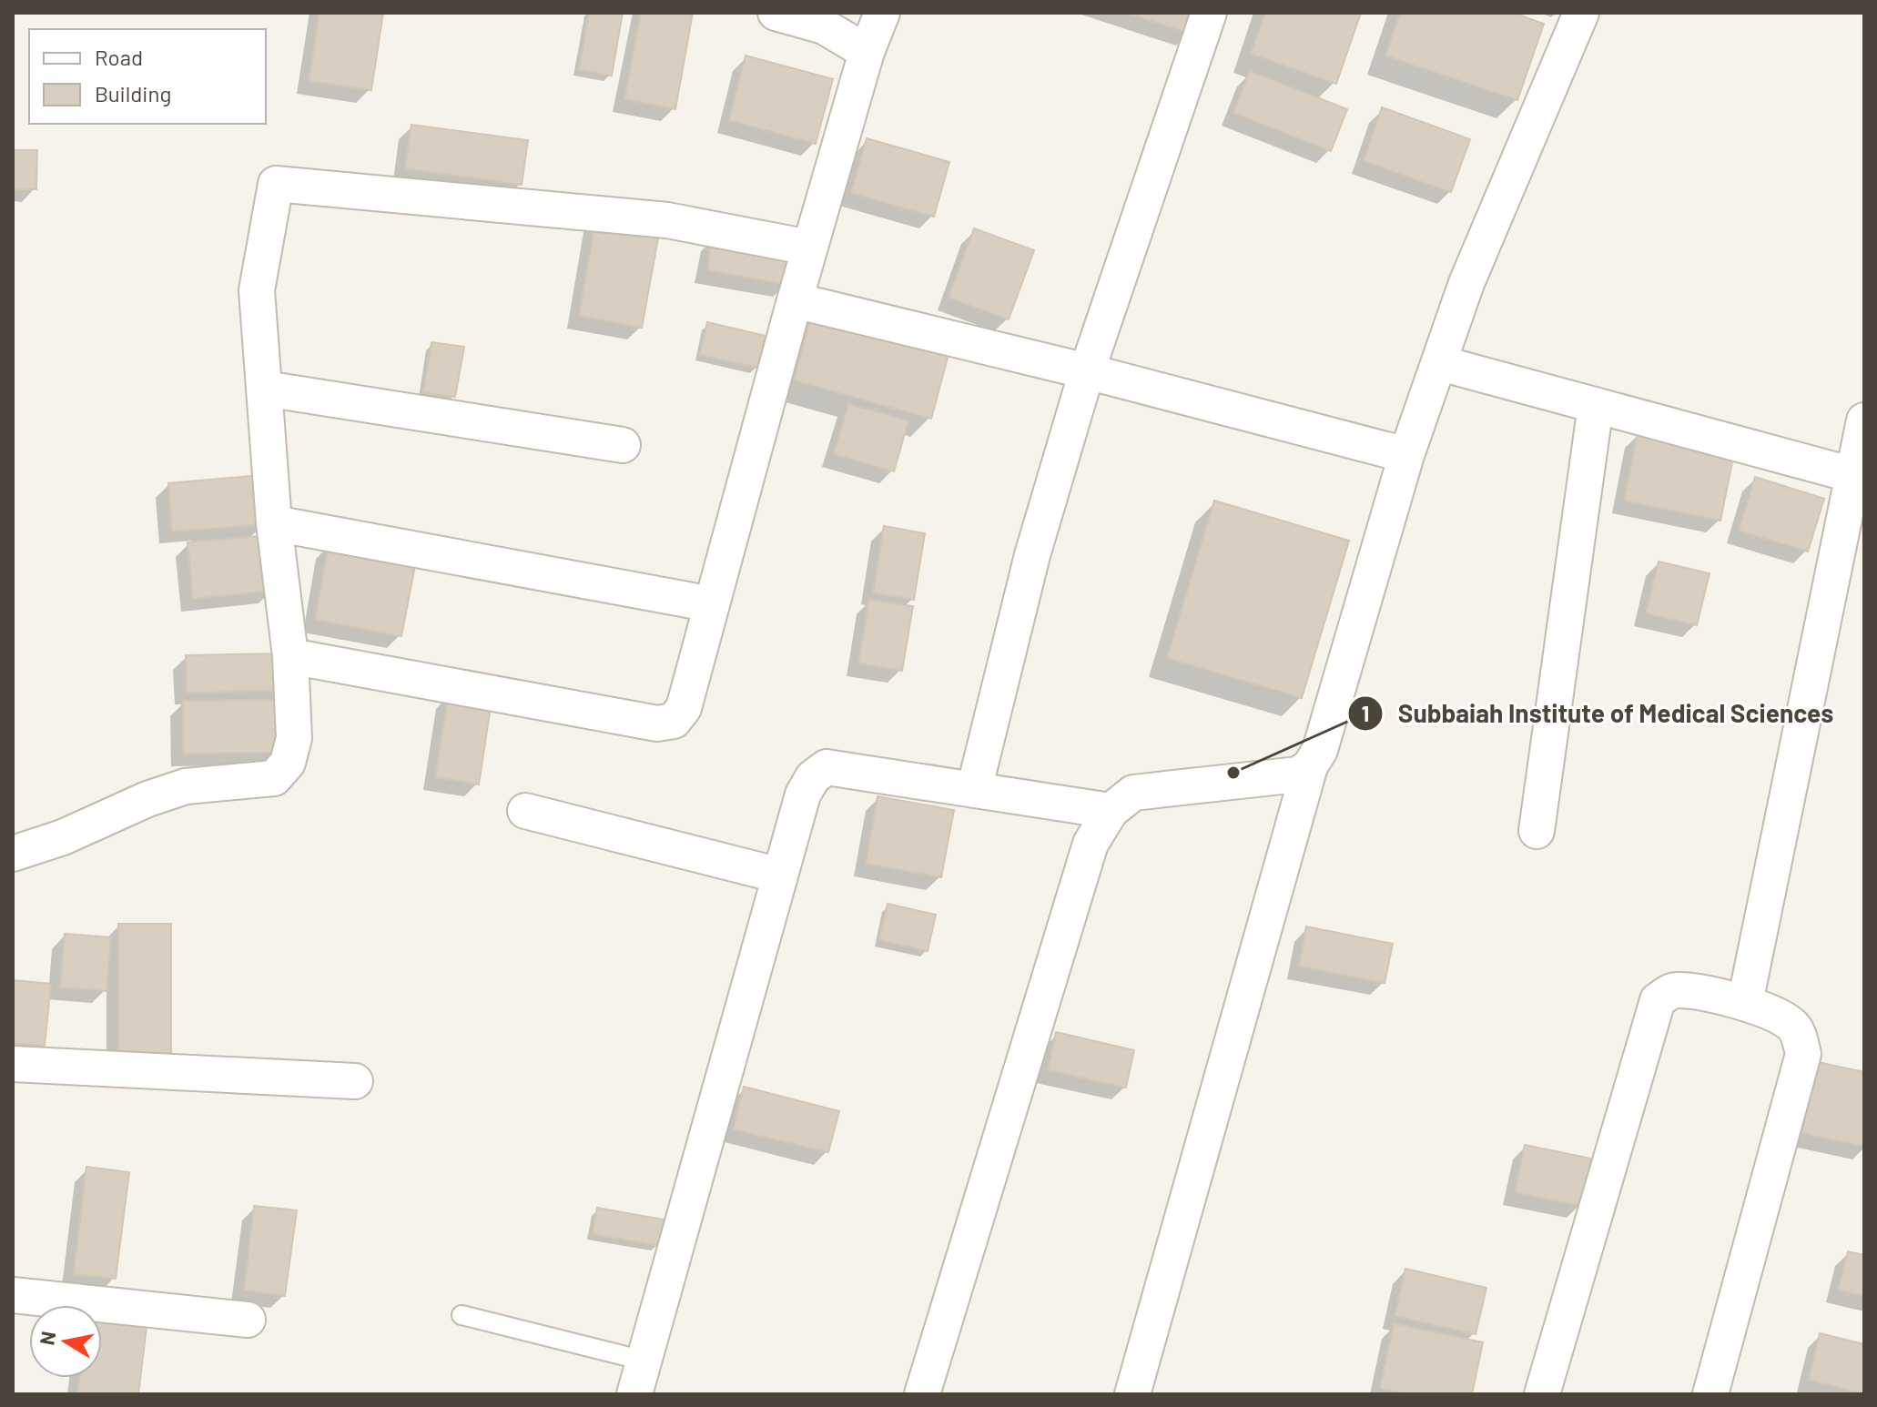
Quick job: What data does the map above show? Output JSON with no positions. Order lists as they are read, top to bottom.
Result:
{
  "places": ["Subbaiah Institute of Medical Sciences"],
  "legend": ["Road", "Building"],
  "north": "left"
}
